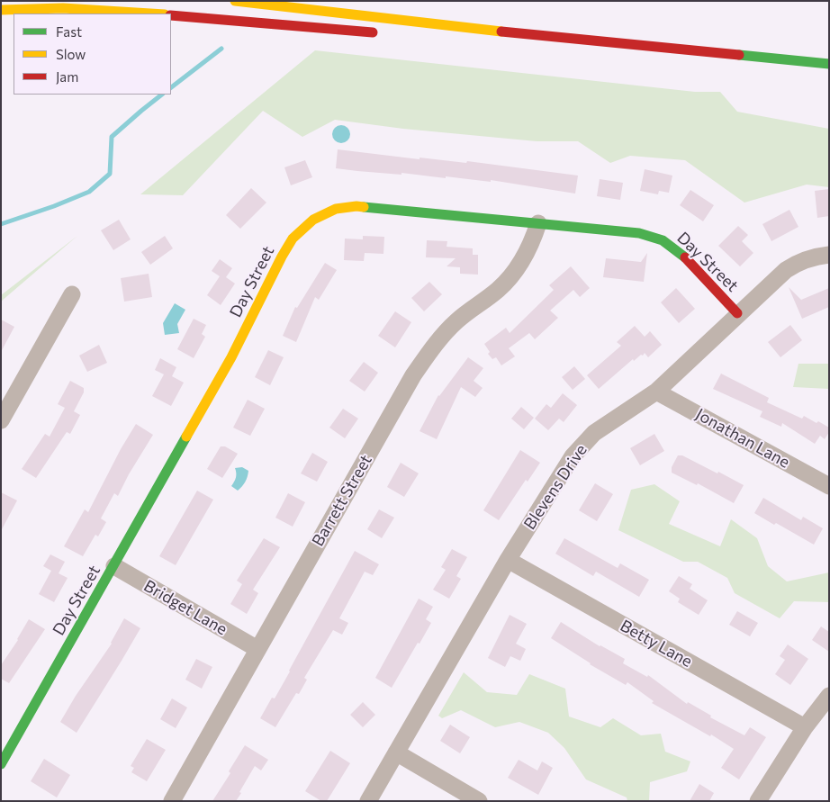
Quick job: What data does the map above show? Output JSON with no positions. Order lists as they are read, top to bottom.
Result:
{
  "streets": {
    "main road": ["Day Street"],
    "street": [
      "Jonathan Lane",
      "Blevens Drive",
      "Barrett Street",
      "Bridget Lane",
      "Betty Lane"
    ]
  },
  "crossings": [
    ["Day Street", "Blevens Drive"],
    ["Day Street", "Barrett Street"],
    ["Day Street", "Bridget Lane"],
    ["Jonathan Lane", "Blevens Drive"],
    ["Blevens Drive", "Betty Lane"],
    ["Barrett Street", "Bridget Lane"]
  ],
  "legend": ["Fast", "Slow", "Jam"]
}
